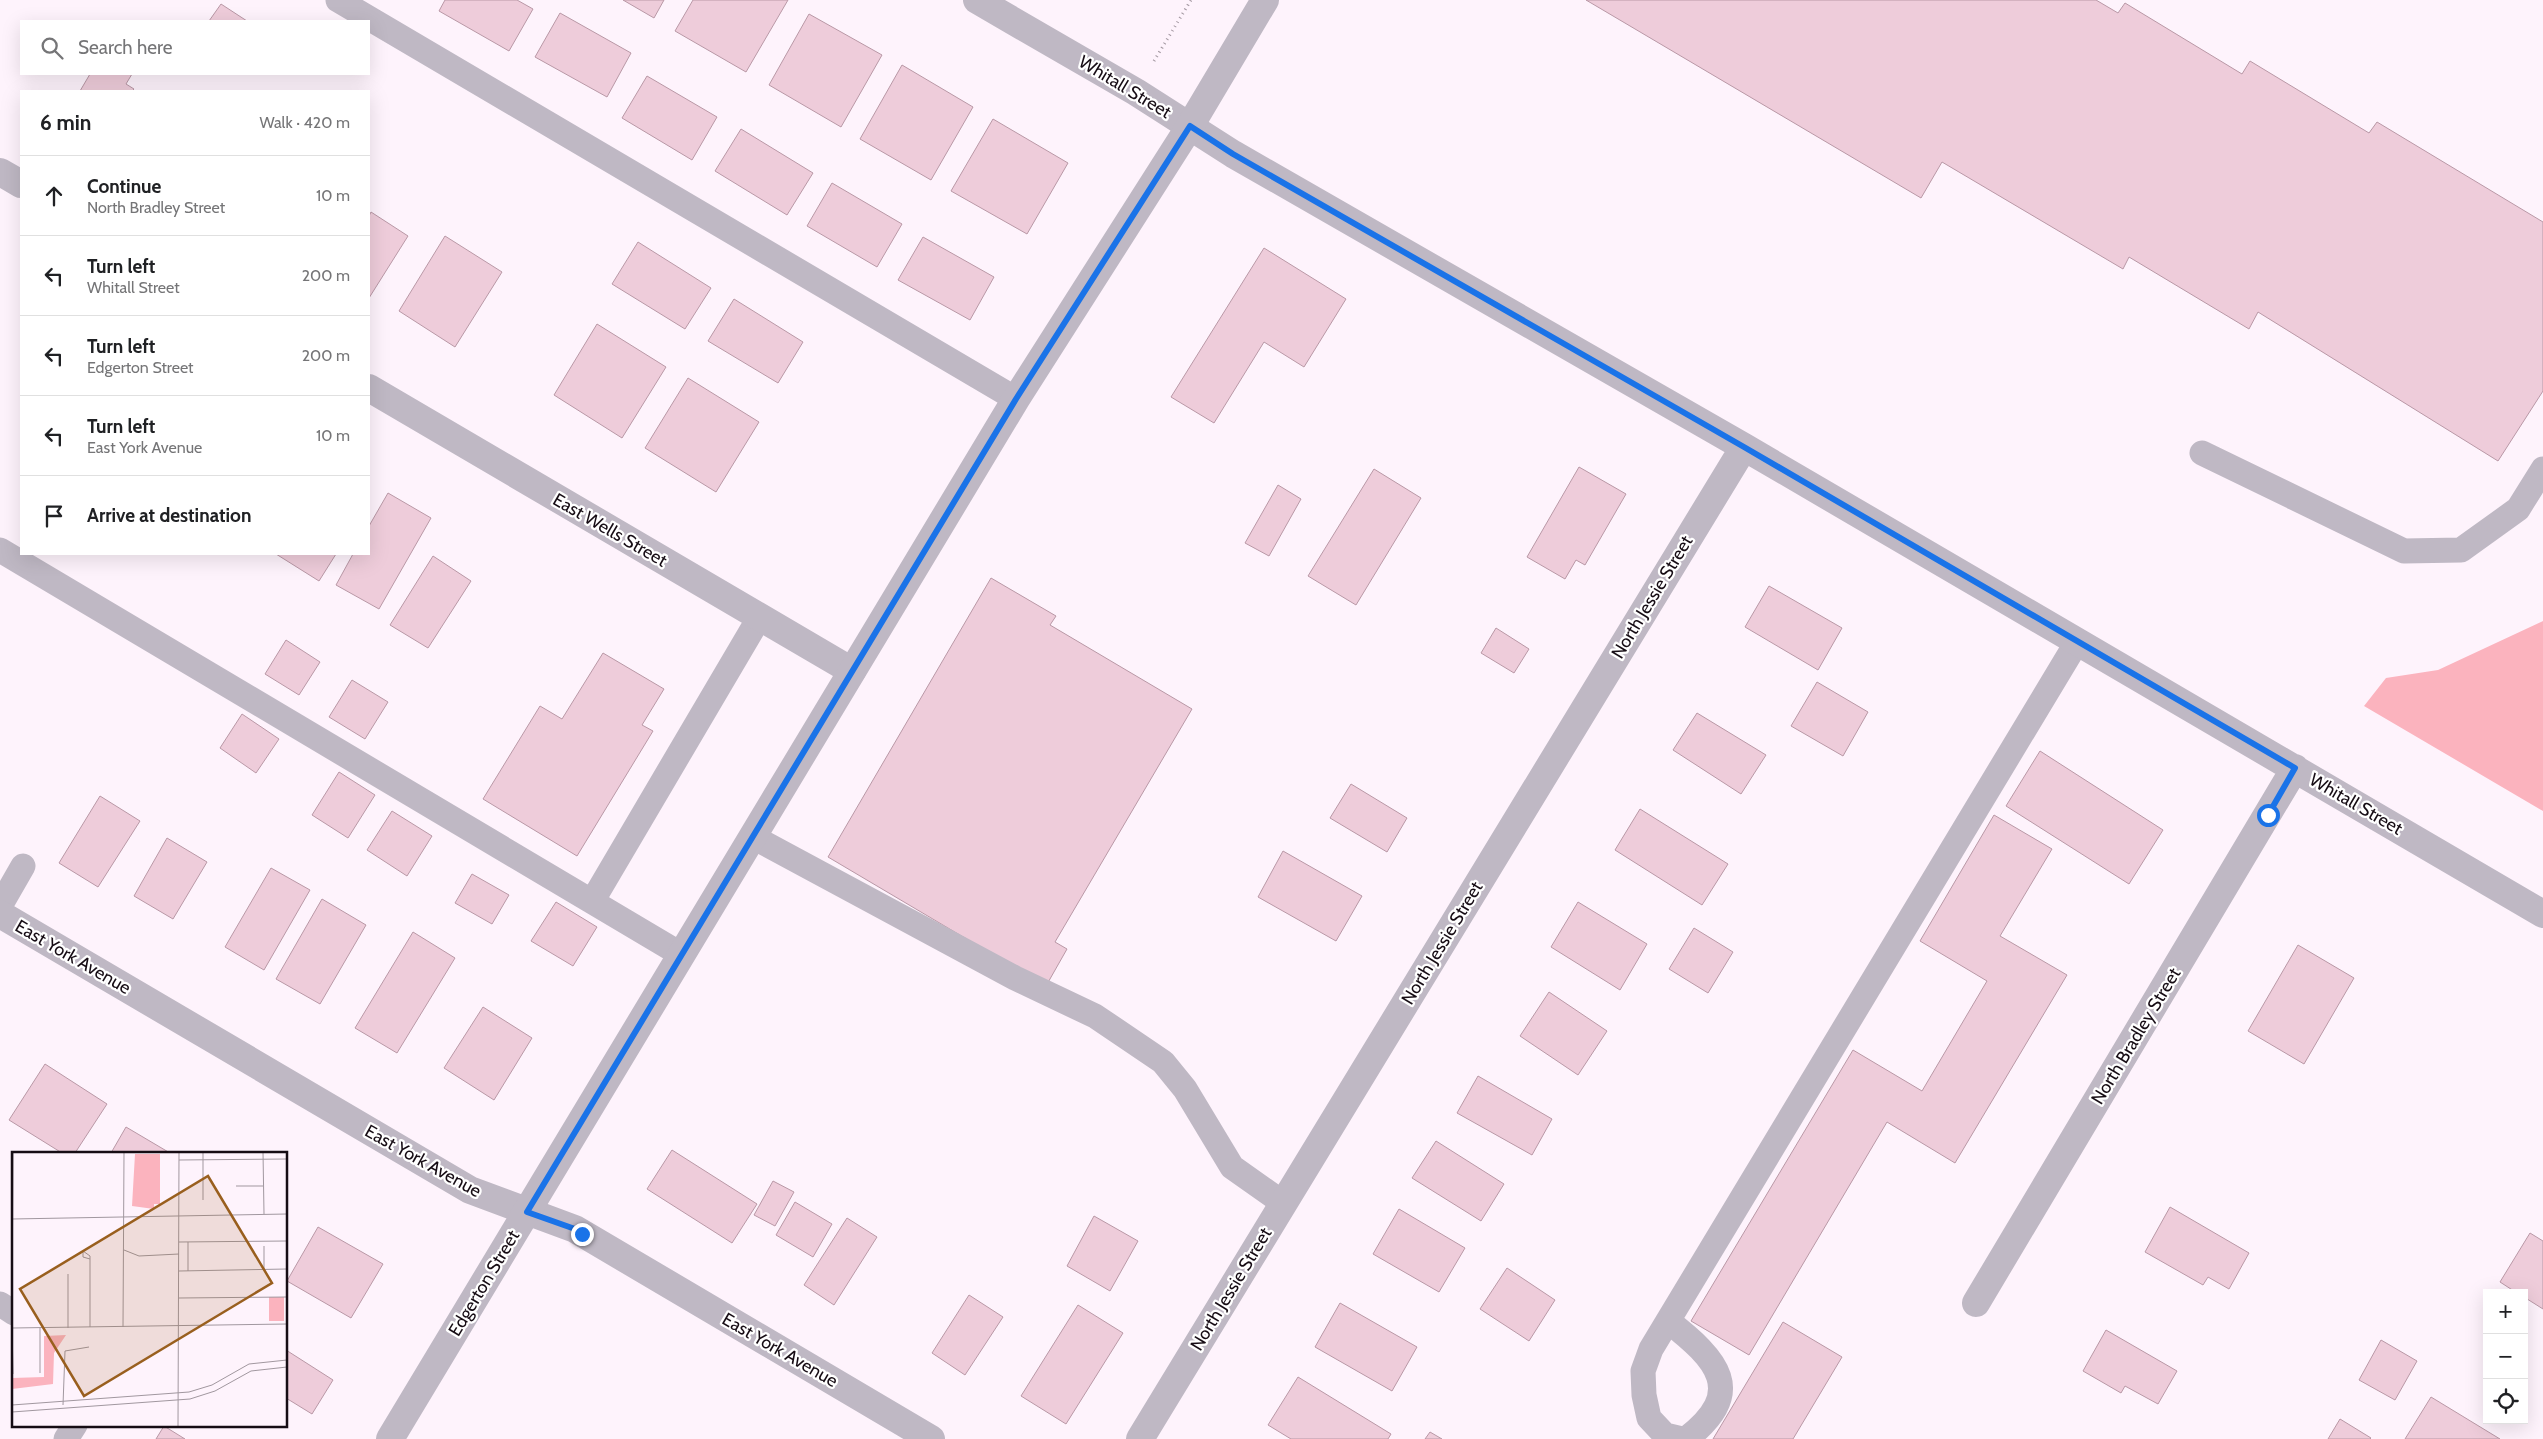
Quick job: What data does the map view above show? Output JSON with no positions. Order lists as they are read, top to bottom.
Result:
{
  "streets": {
    "street": [
      "Whitall Street",
      "East Wells Street",
      "North Jessie Street",
      "East York Avenue",
      "North Bradley Street",
      "Edgerton Street"
    ]
  },
  "crossings": [
    ["Whitall Street", "North Jessie Street"],
    ["Whitall Street", "North Bradley Street"],
    ["Whitall Street", "Edgerton Street"],
    ["East Wells Street", "Edgerton Street"],
    ["East York Avenue", "Edgerton Street"]
  ],
  "page": {
    "search": "Search here",
    "heading": ["6 min", "Walk · 420 m"],
    "list": [
      ["Continue", "North Bradley Street", "10 m"],
      ["Turn left", "Whitall Street", "200 m"],
      ["Turn left", "Edgerton Street", "200 m"],
      ["Turn left", "East York Avenue", "10 m"],
      "Arrive at destination"
    ],
    "map_buttons": ["+", "−"]
  }
}
